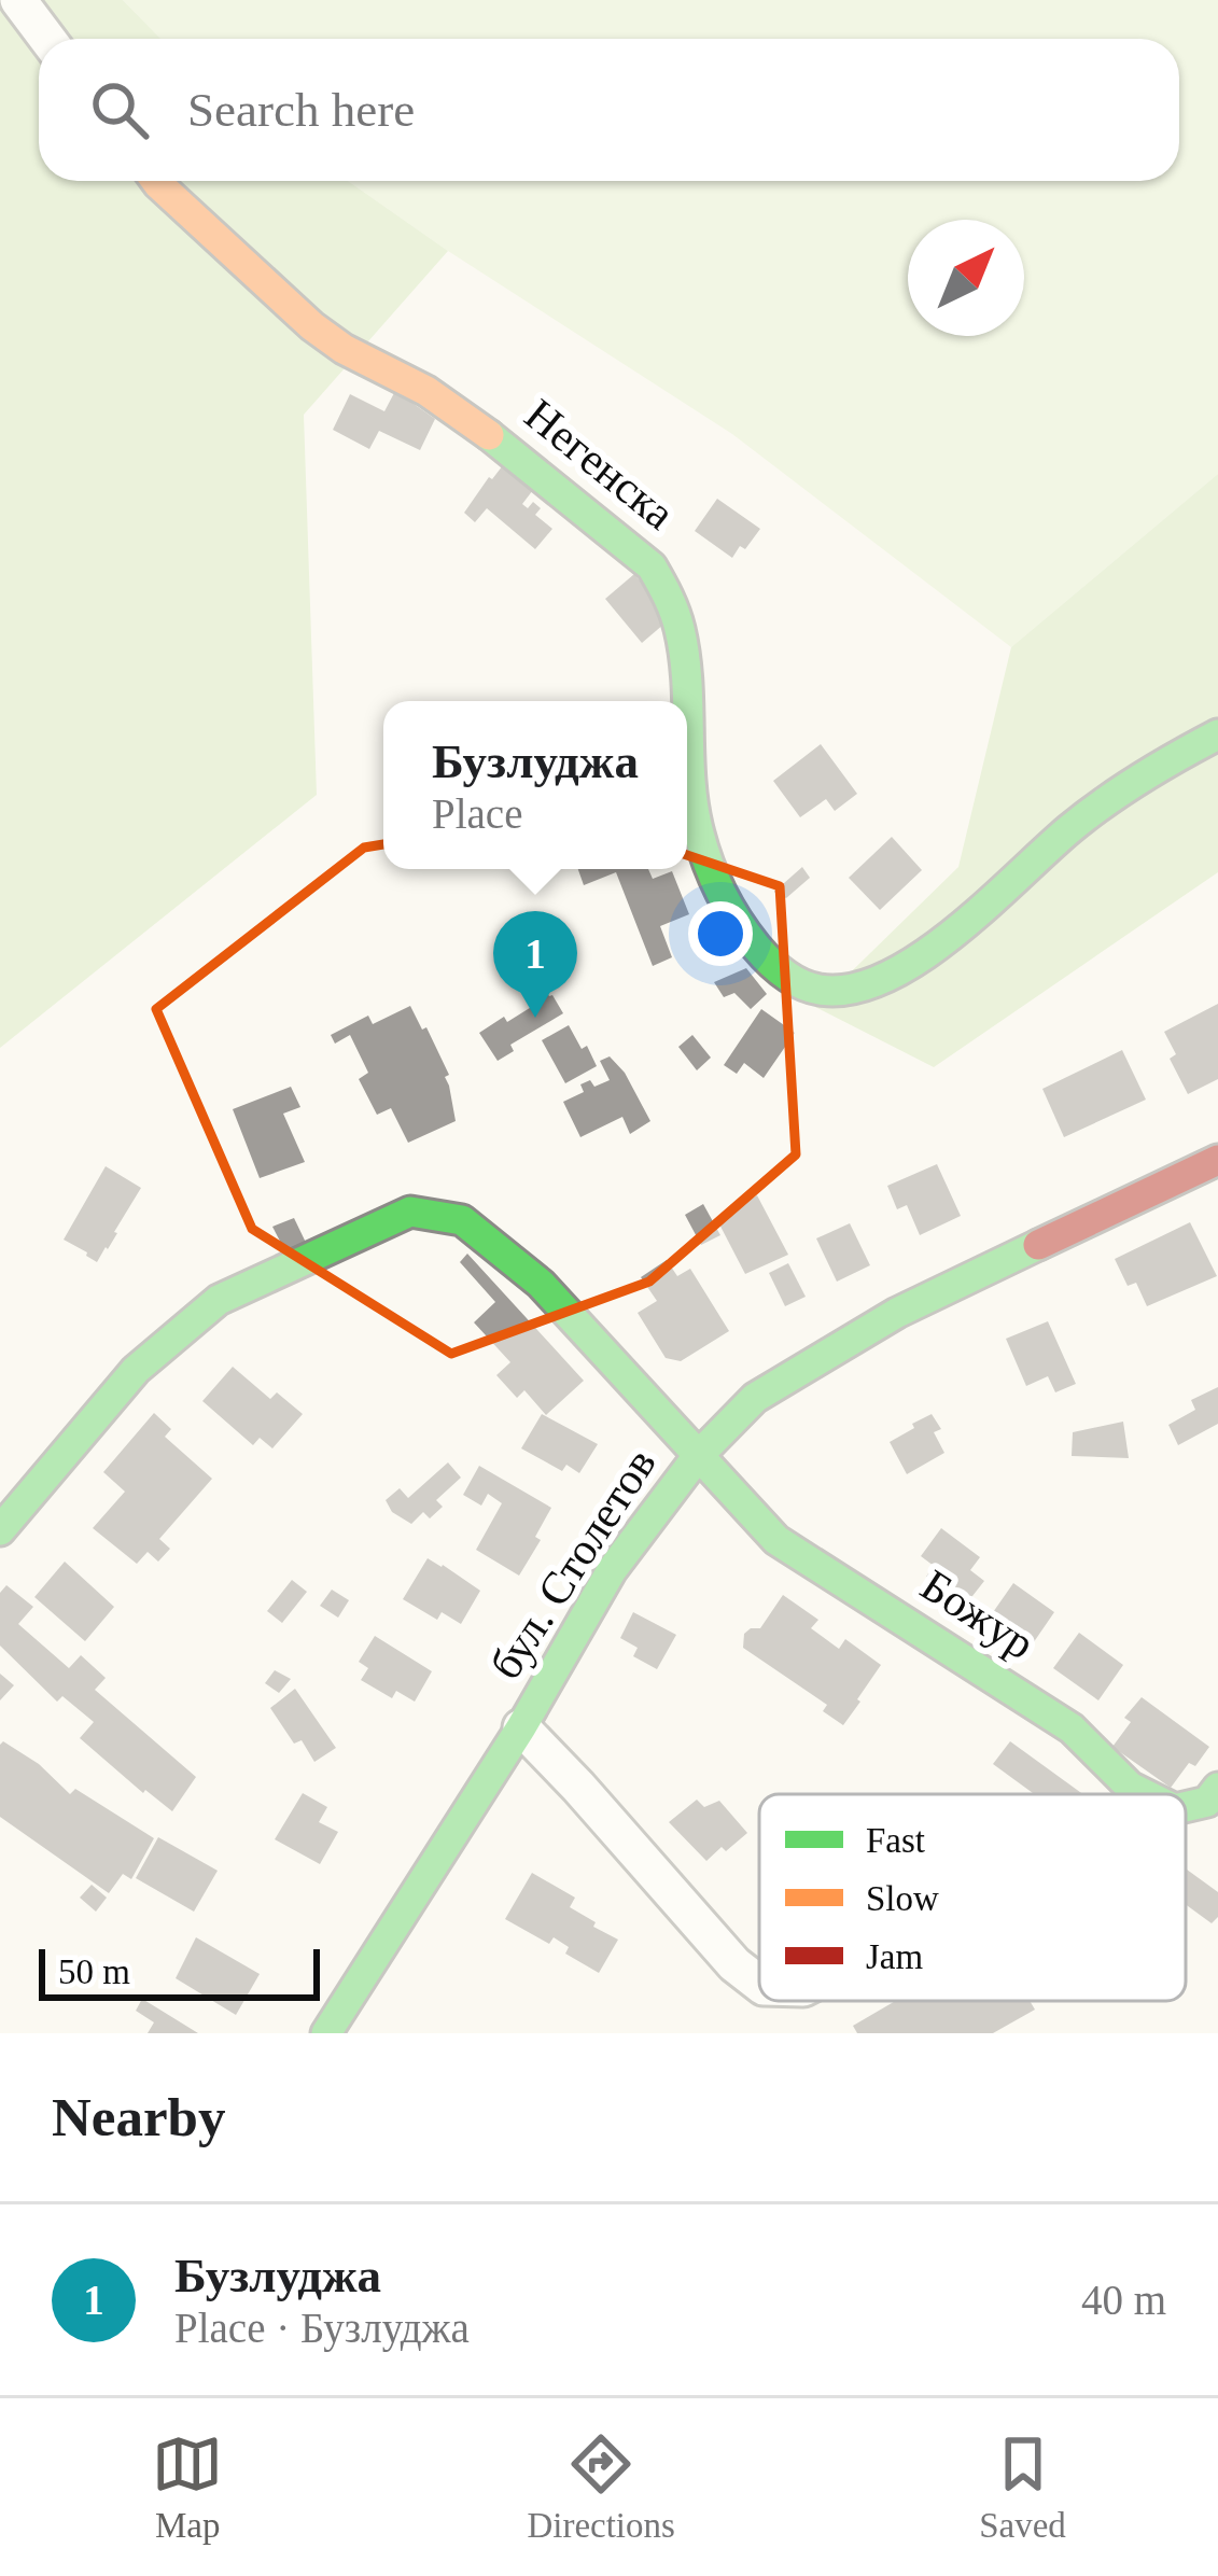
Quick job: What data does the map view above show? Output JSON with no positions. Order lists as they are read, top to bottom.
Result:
{
  "streets": {
    "street": ["Негенска", "бул. Столетов", "Божур"]
  },
  "crossings": [
    ["бул. Столетов", "Божур"]
  ],
  "legend": ["Fast", "Slow", "Jam"],
  "scale_bar": "50 m",
  "north": "top right",
  "page": {
    "search": "Search here",
    "popup": ["Бузлуджа", "Place"],
    "pins": "1",
    "scale": "50 m",
    "heading": "Nearby",
    "list": [
      {
        "mark": "1",
        "name": "Бузлуджа",
        "note": "Place · Бузлуджа",
        "value": "40 m"
      }
    ],
    "nav": ["Map", "Directions", "Saved"]
  }
}
